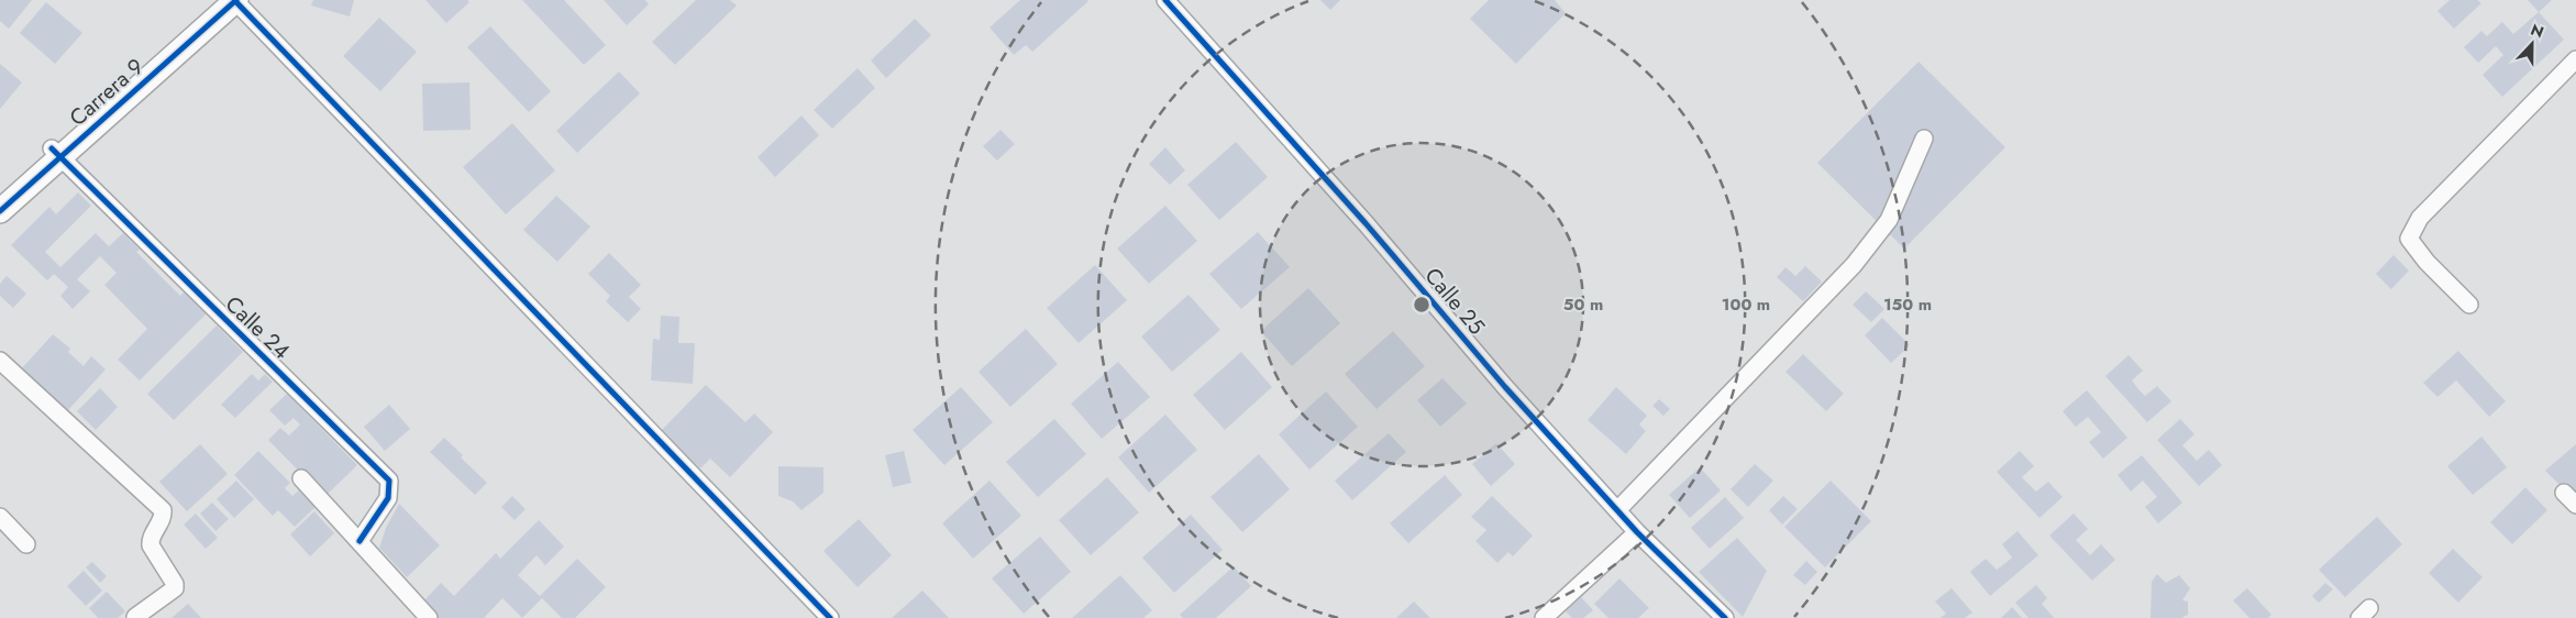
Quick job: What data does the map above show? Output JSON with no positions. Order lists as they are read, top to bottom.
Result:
{
  "streets": {
    "main road": ["Carrera 9"],
    "street": ["Calle 25", "Calle 24"]
  },
  "crossings": [
    ["Carrera 9", "Calle 24"]
  ],
  "north": "top",
  "rings": ["50 m", "100 m", "150 m"]
}
